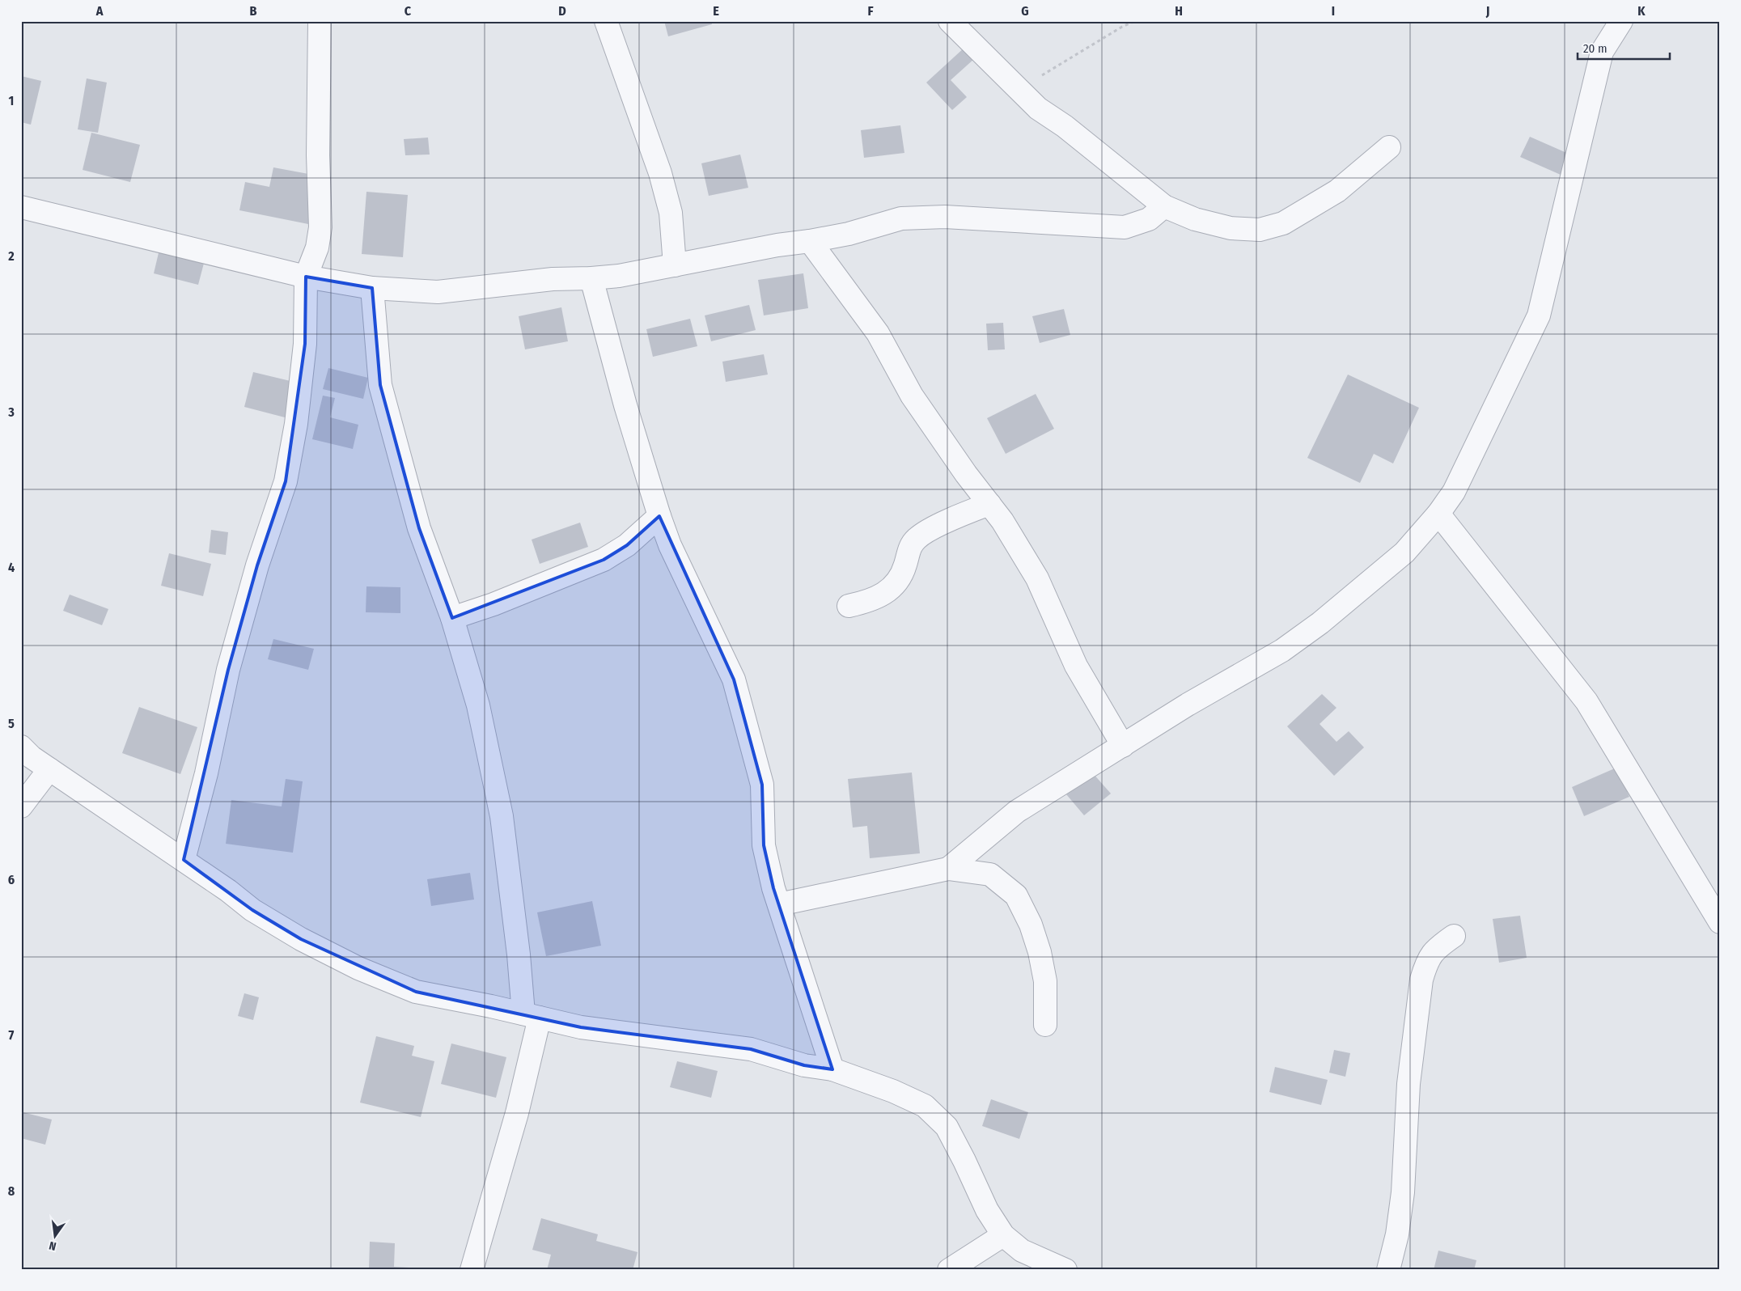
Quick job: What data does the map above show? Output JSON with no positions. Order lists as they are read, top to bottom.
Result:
{
  "scale_bar": "20 m",
  "north": "bottom",
  "grid": {
    "columns": [
      "A",
      "B",
      "C",
      "D",
      "E",
      "F",
      "G",
      "H",
      "I",
      "J",
      "K"
    ],
    "rows": [
      "1",
      "2",
      "3",
      "4",
      "5",
      "6",
      "7",
      "8"
    ]
  }
}
